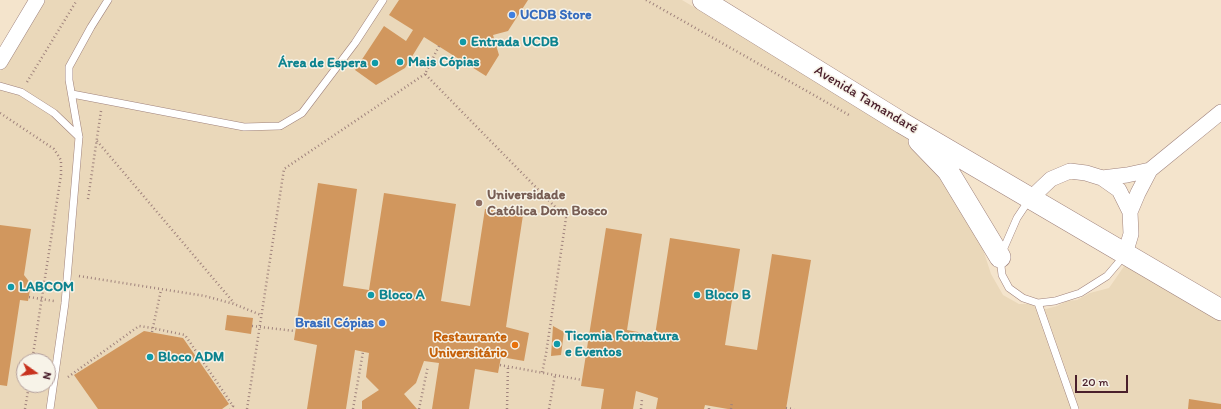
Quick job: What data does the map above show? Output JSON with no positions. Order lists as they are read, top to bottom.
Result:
{
  "streets": {
    "main road": ["Avenida Tamandaré"]
  },
  "places": [
    "UCDB Store",
    "Entrada UCDB",
    "Mais Cópias",
    "Área de Espera",
    "Universidade Católica Dom Bosco",
    "LABCOM",
    "Bloco A",
    "Bloco B",
    "Brasil Cópias",
    "Ticomia Formatura e Eventos",
    "Restaurante Universitário",
    "Bloco ADM"
  ],
  "scale_bar": "20 m",
  "north": "right"
}
